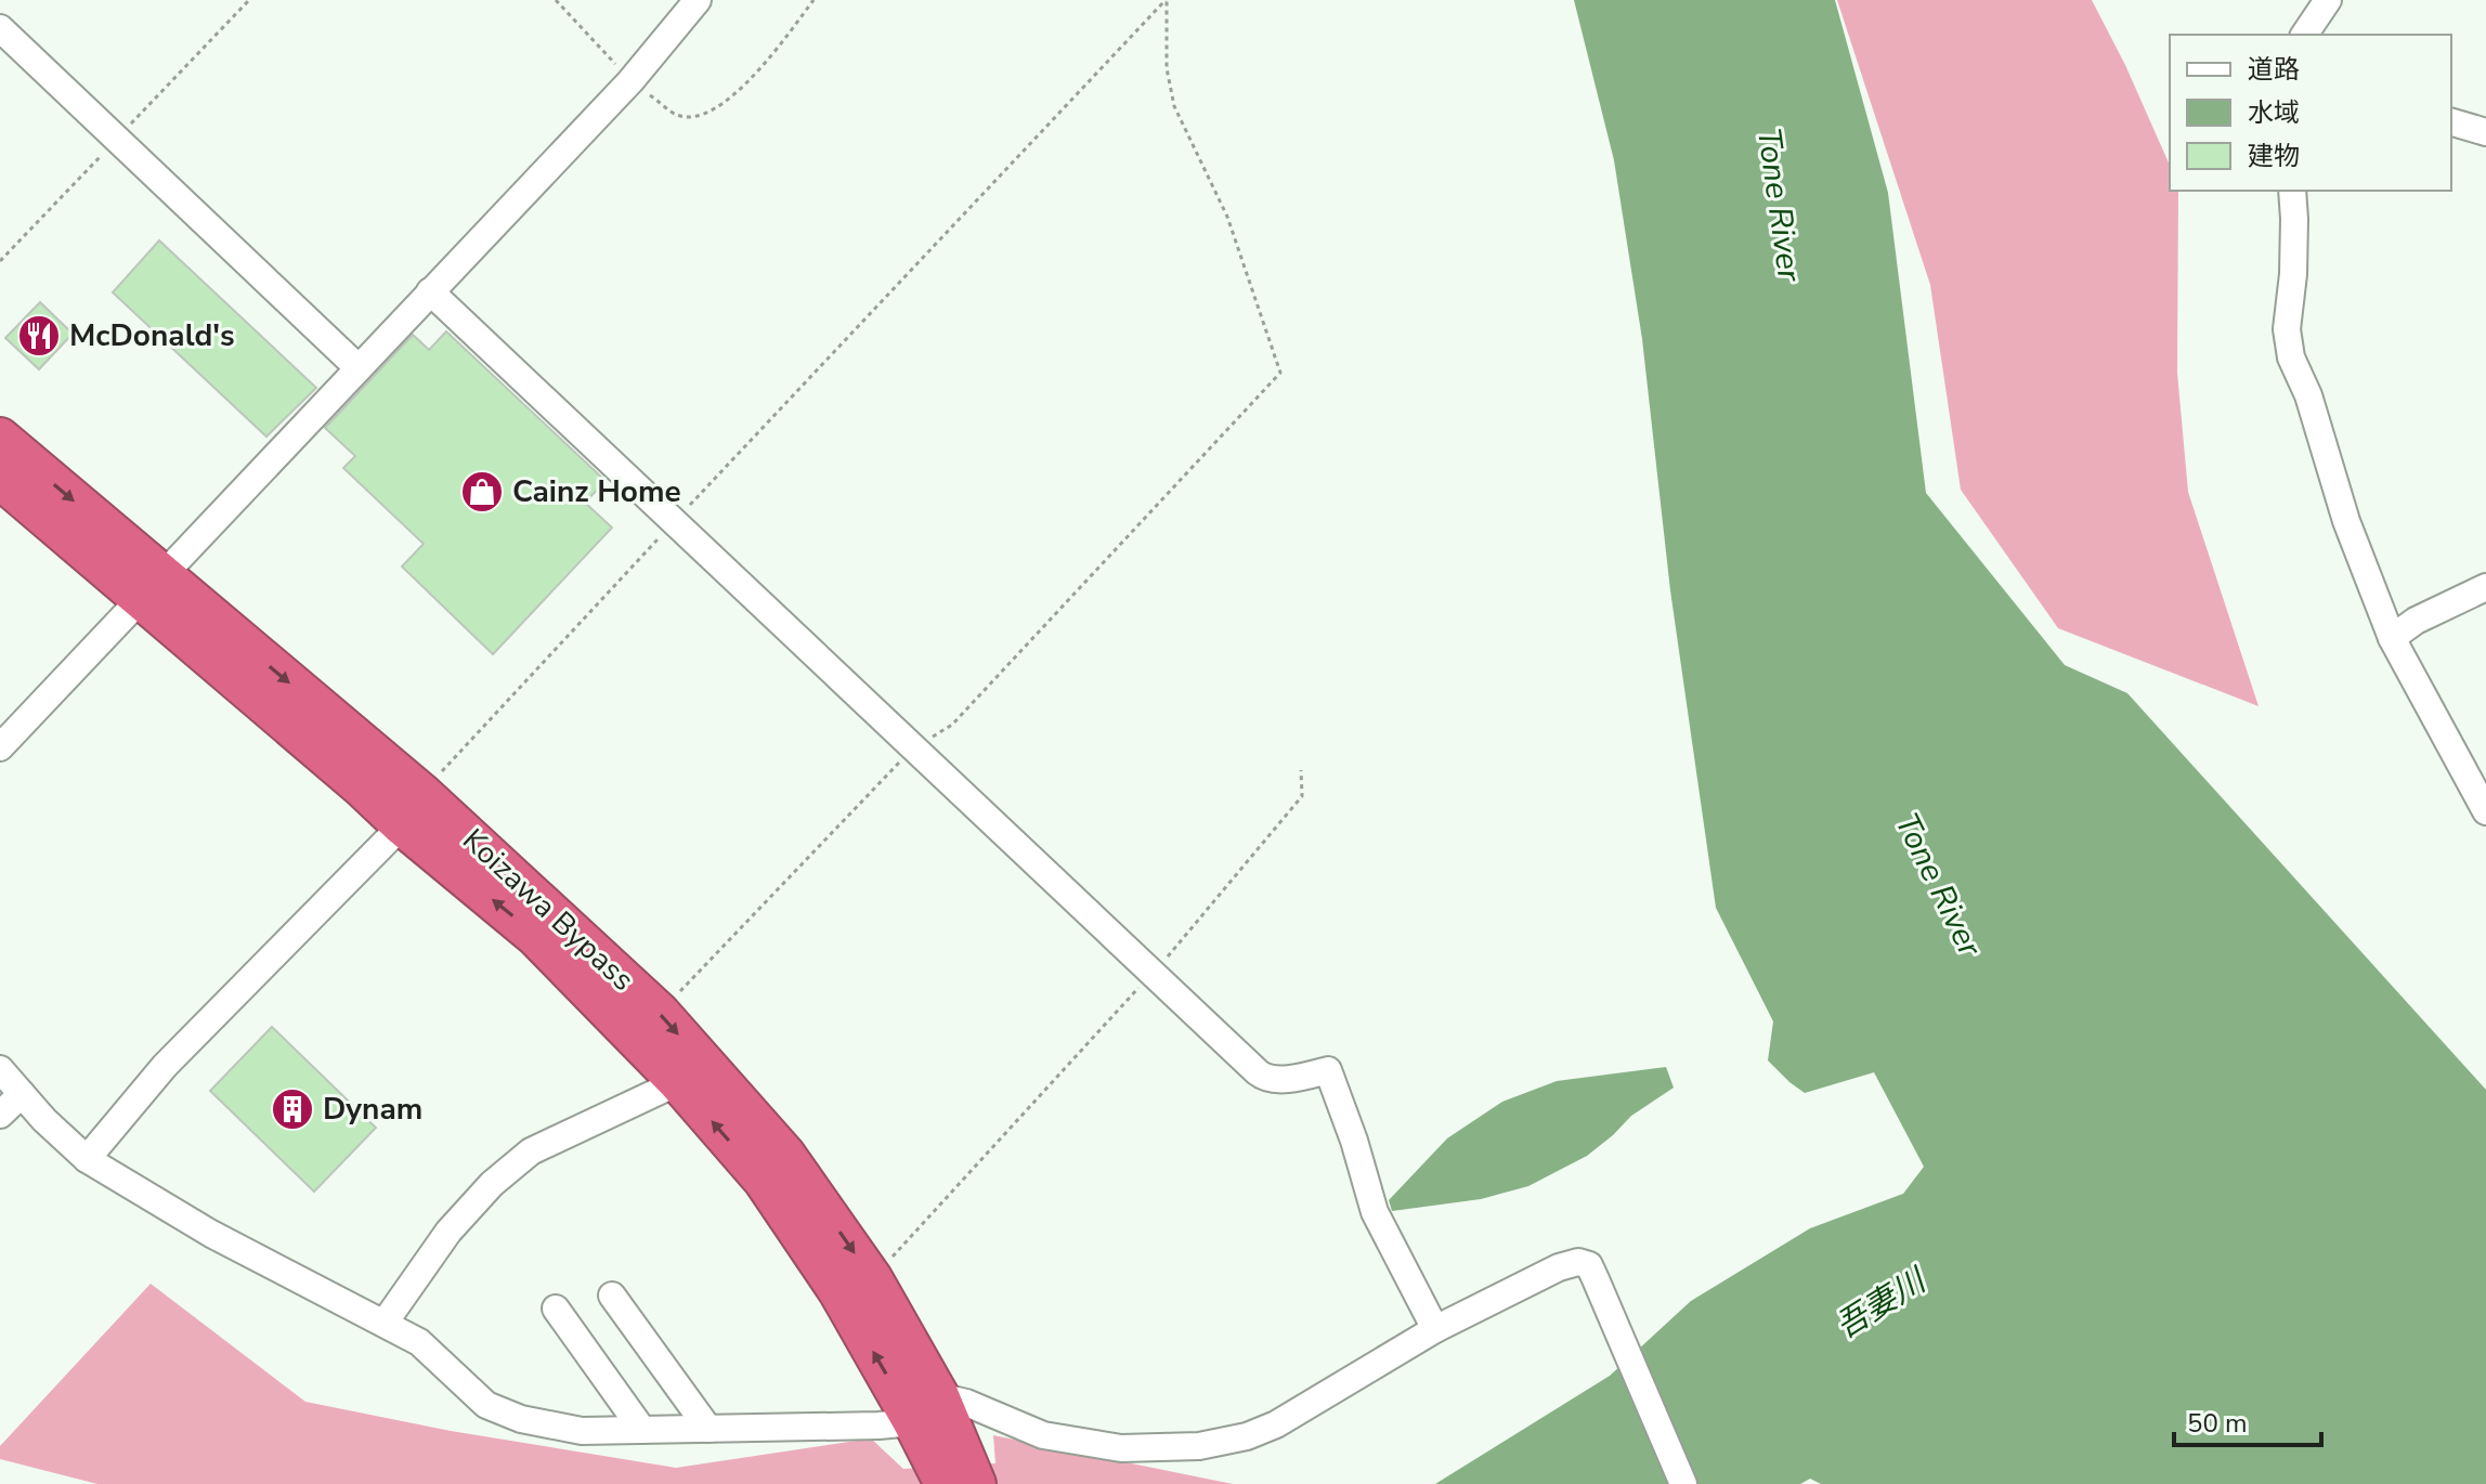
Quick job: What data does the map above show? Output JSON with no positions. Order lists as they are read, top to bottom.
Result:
{
  "streets": {
    "highway": ["Koizawa Bypass"]
  },
  "water": ["Tone River", "吾妻川"],
  "places": {
    "restaurant": ["McDonald's"],
    "shop": ["Cainz Home"],
    "building": ["Dynam"]
  },
  "legend": ["道路", "水域", "建物"],
  "scale_bar": "50 m"
}
